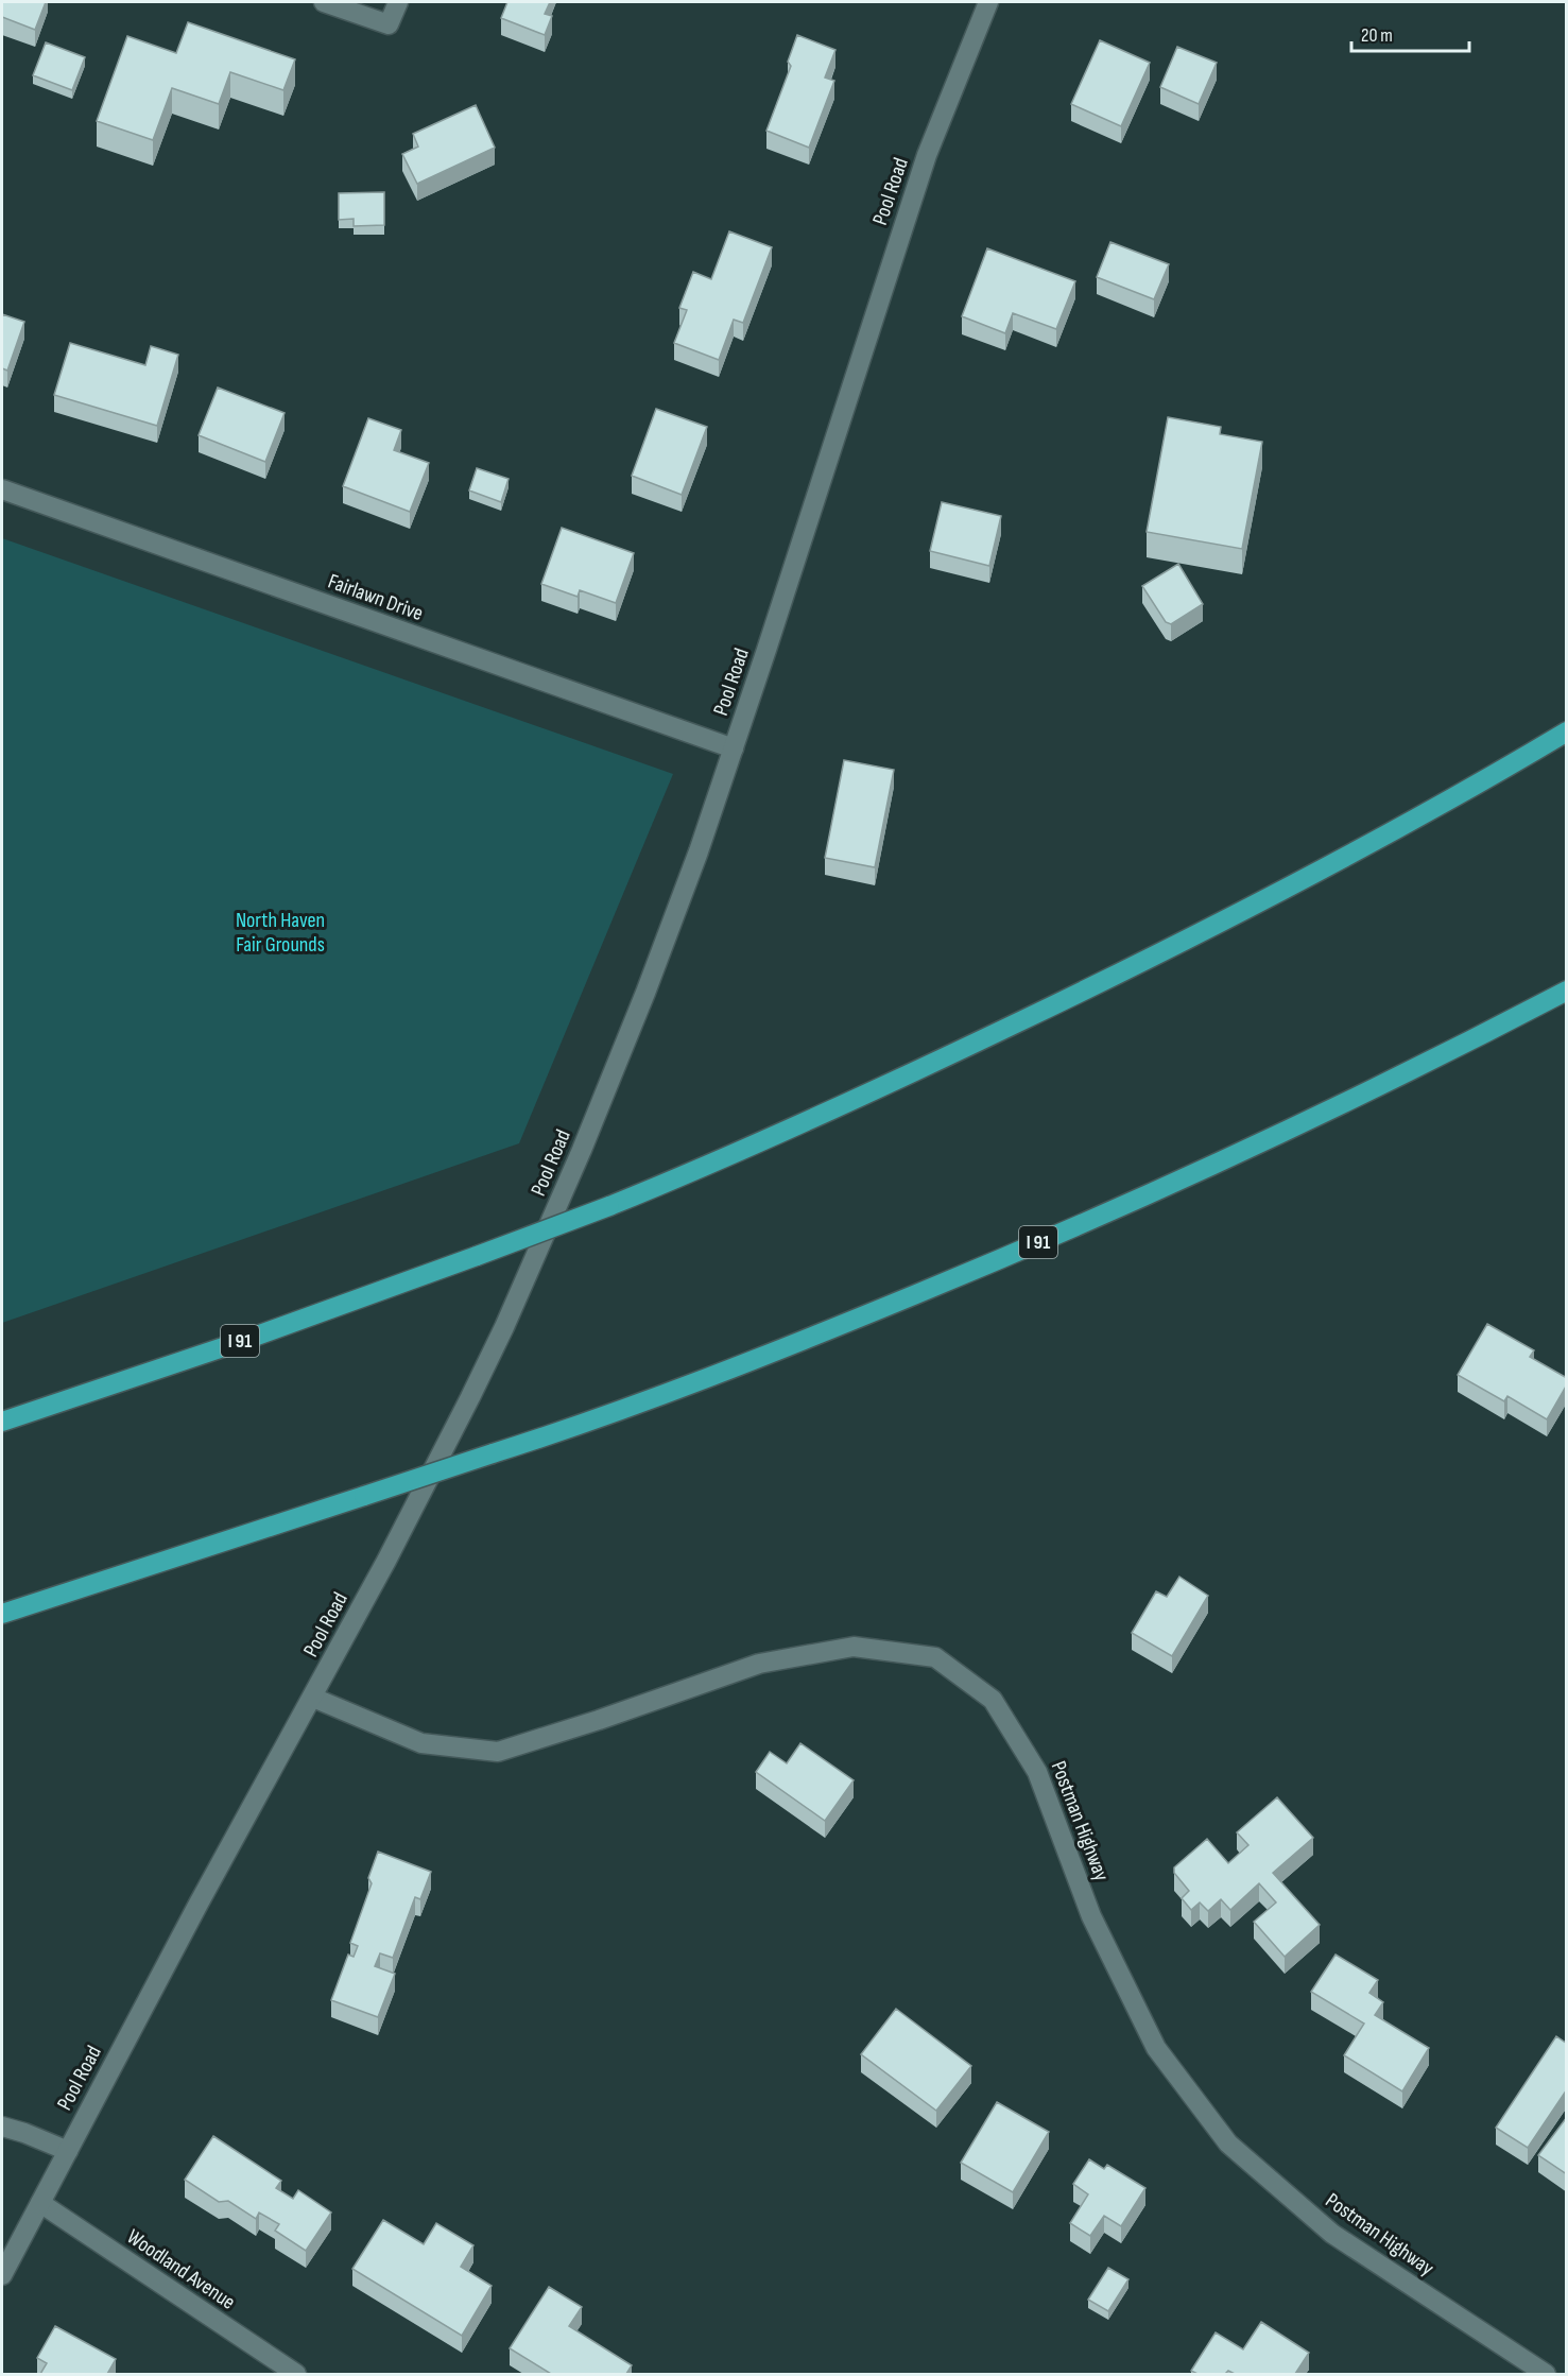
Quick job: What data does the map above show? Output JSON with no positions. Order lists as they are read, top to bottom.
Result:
{
  "streets": {
    "highway": ["I 91"],
    "street": [
      "Pool Road",
      "Fairlawn Drive",
      "Postman Highway",
      "Woodland Avenue"
    ]
  },
  "crossings": [
    ["Pool Road", "Fairlawn Drive"],
    ["Pool Road", "Postman Highway"],
    ["Pool Road", "Woodland Avenue"]
  ],
  "parks": ["North Haven Fair Grounds"],
  "scale_bar": "20 m"
}
